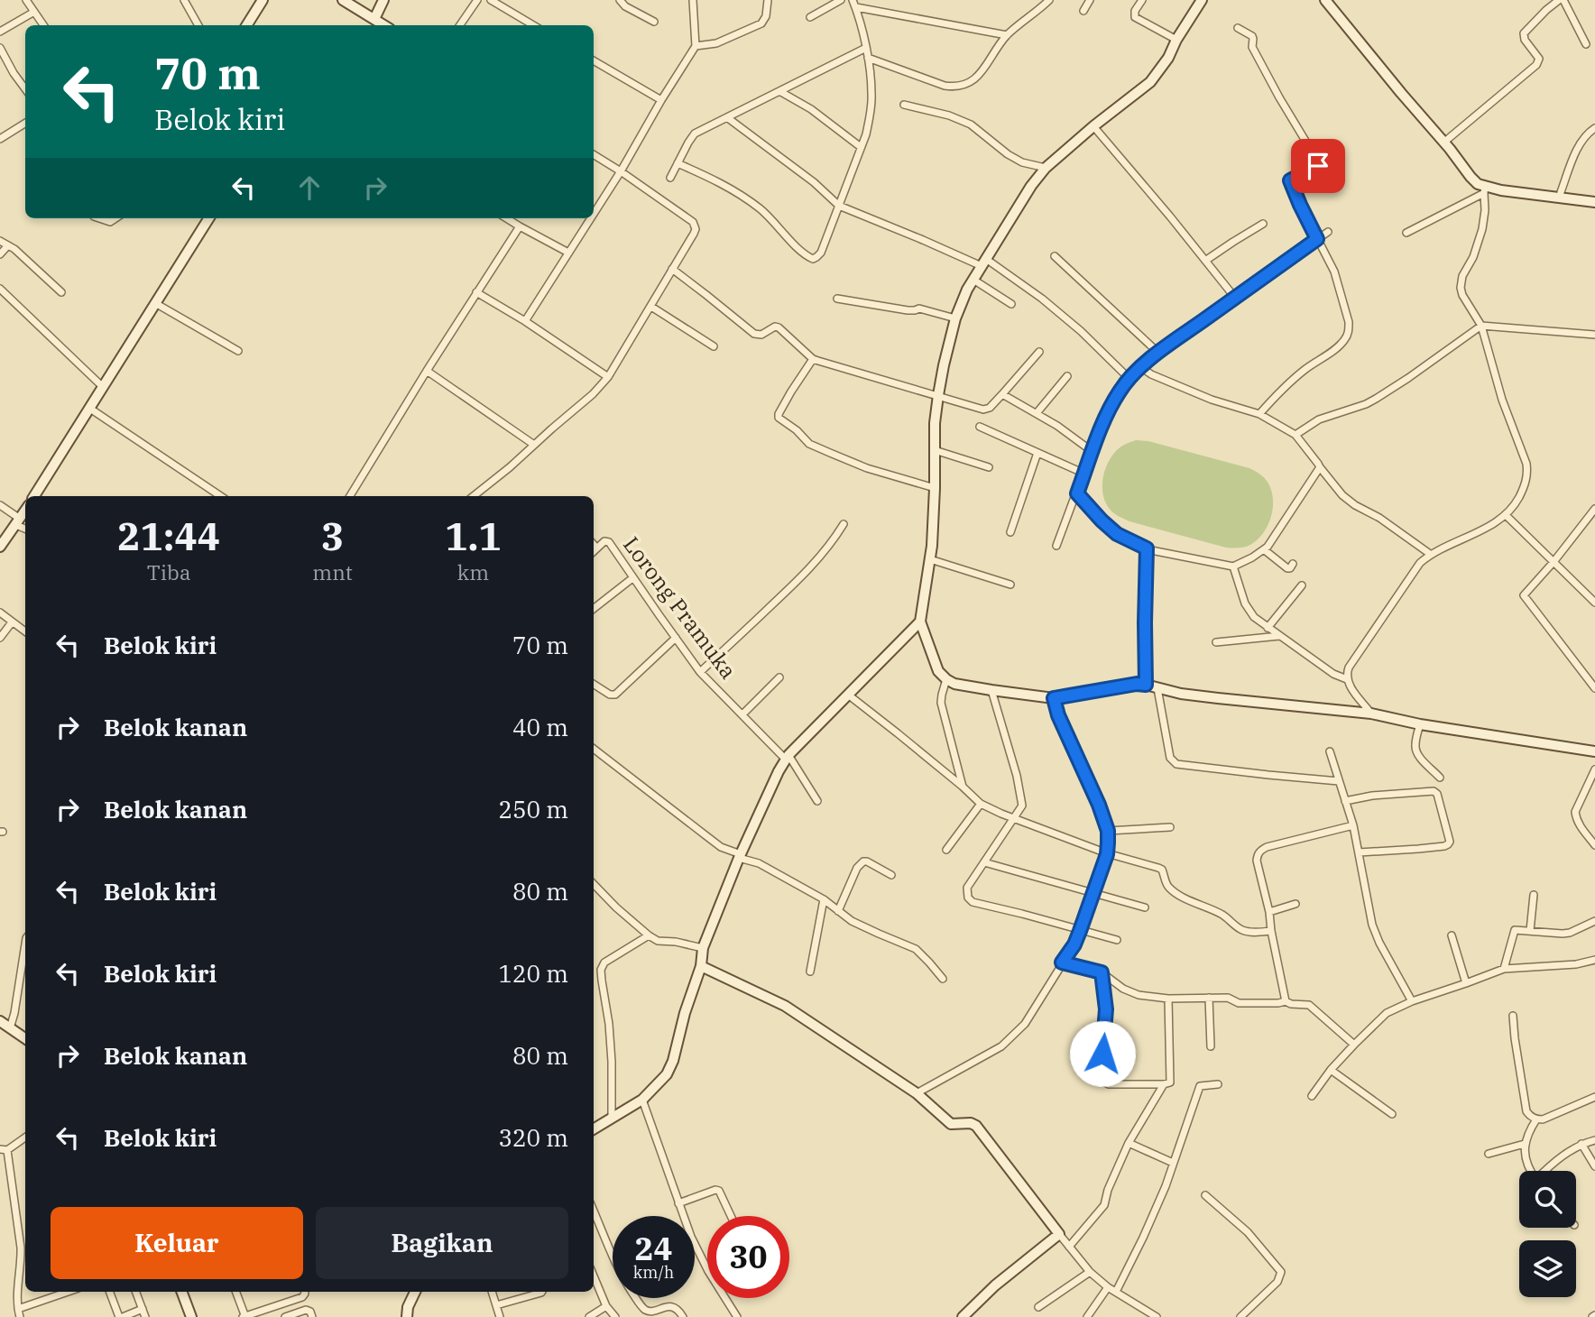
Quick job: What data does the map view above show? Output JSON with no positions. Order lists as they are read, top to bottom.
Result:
{
  "streets": {
    "street": ["Lorong Pramuka"]
  },
  "page": {
    "turn": ["70 m", "Belok kiri"],
    "eta": [
      "21:44",
      "Tiba",
      "3",
      "mnt",
      "1.1",
      "km"
    ],
    "list": [
      {
        "name": "Belok kiri",
        "value": "70 m"
      },
      {
        "name": "Belok kanan",
        "value": "40 m"
      },
      {
        "name": "Belok kanan",
        "value": "250 m"
      },
      {
        "name": "Belok kiri",
        "value": "80 m"
      },
      {
        "name": "Belok kiri",
        "value": "120 m"
      },
      {
        "name": "Belok kanan",
        "value": "80 m"
      },
      {
        "name": "Belok kiri",
        "value": "320 m"
      }
    ],
    "buttons": ["Keluar", "Bagikan"],
    "speed": "24 km/h",
    "limit": "30"
  }
}
